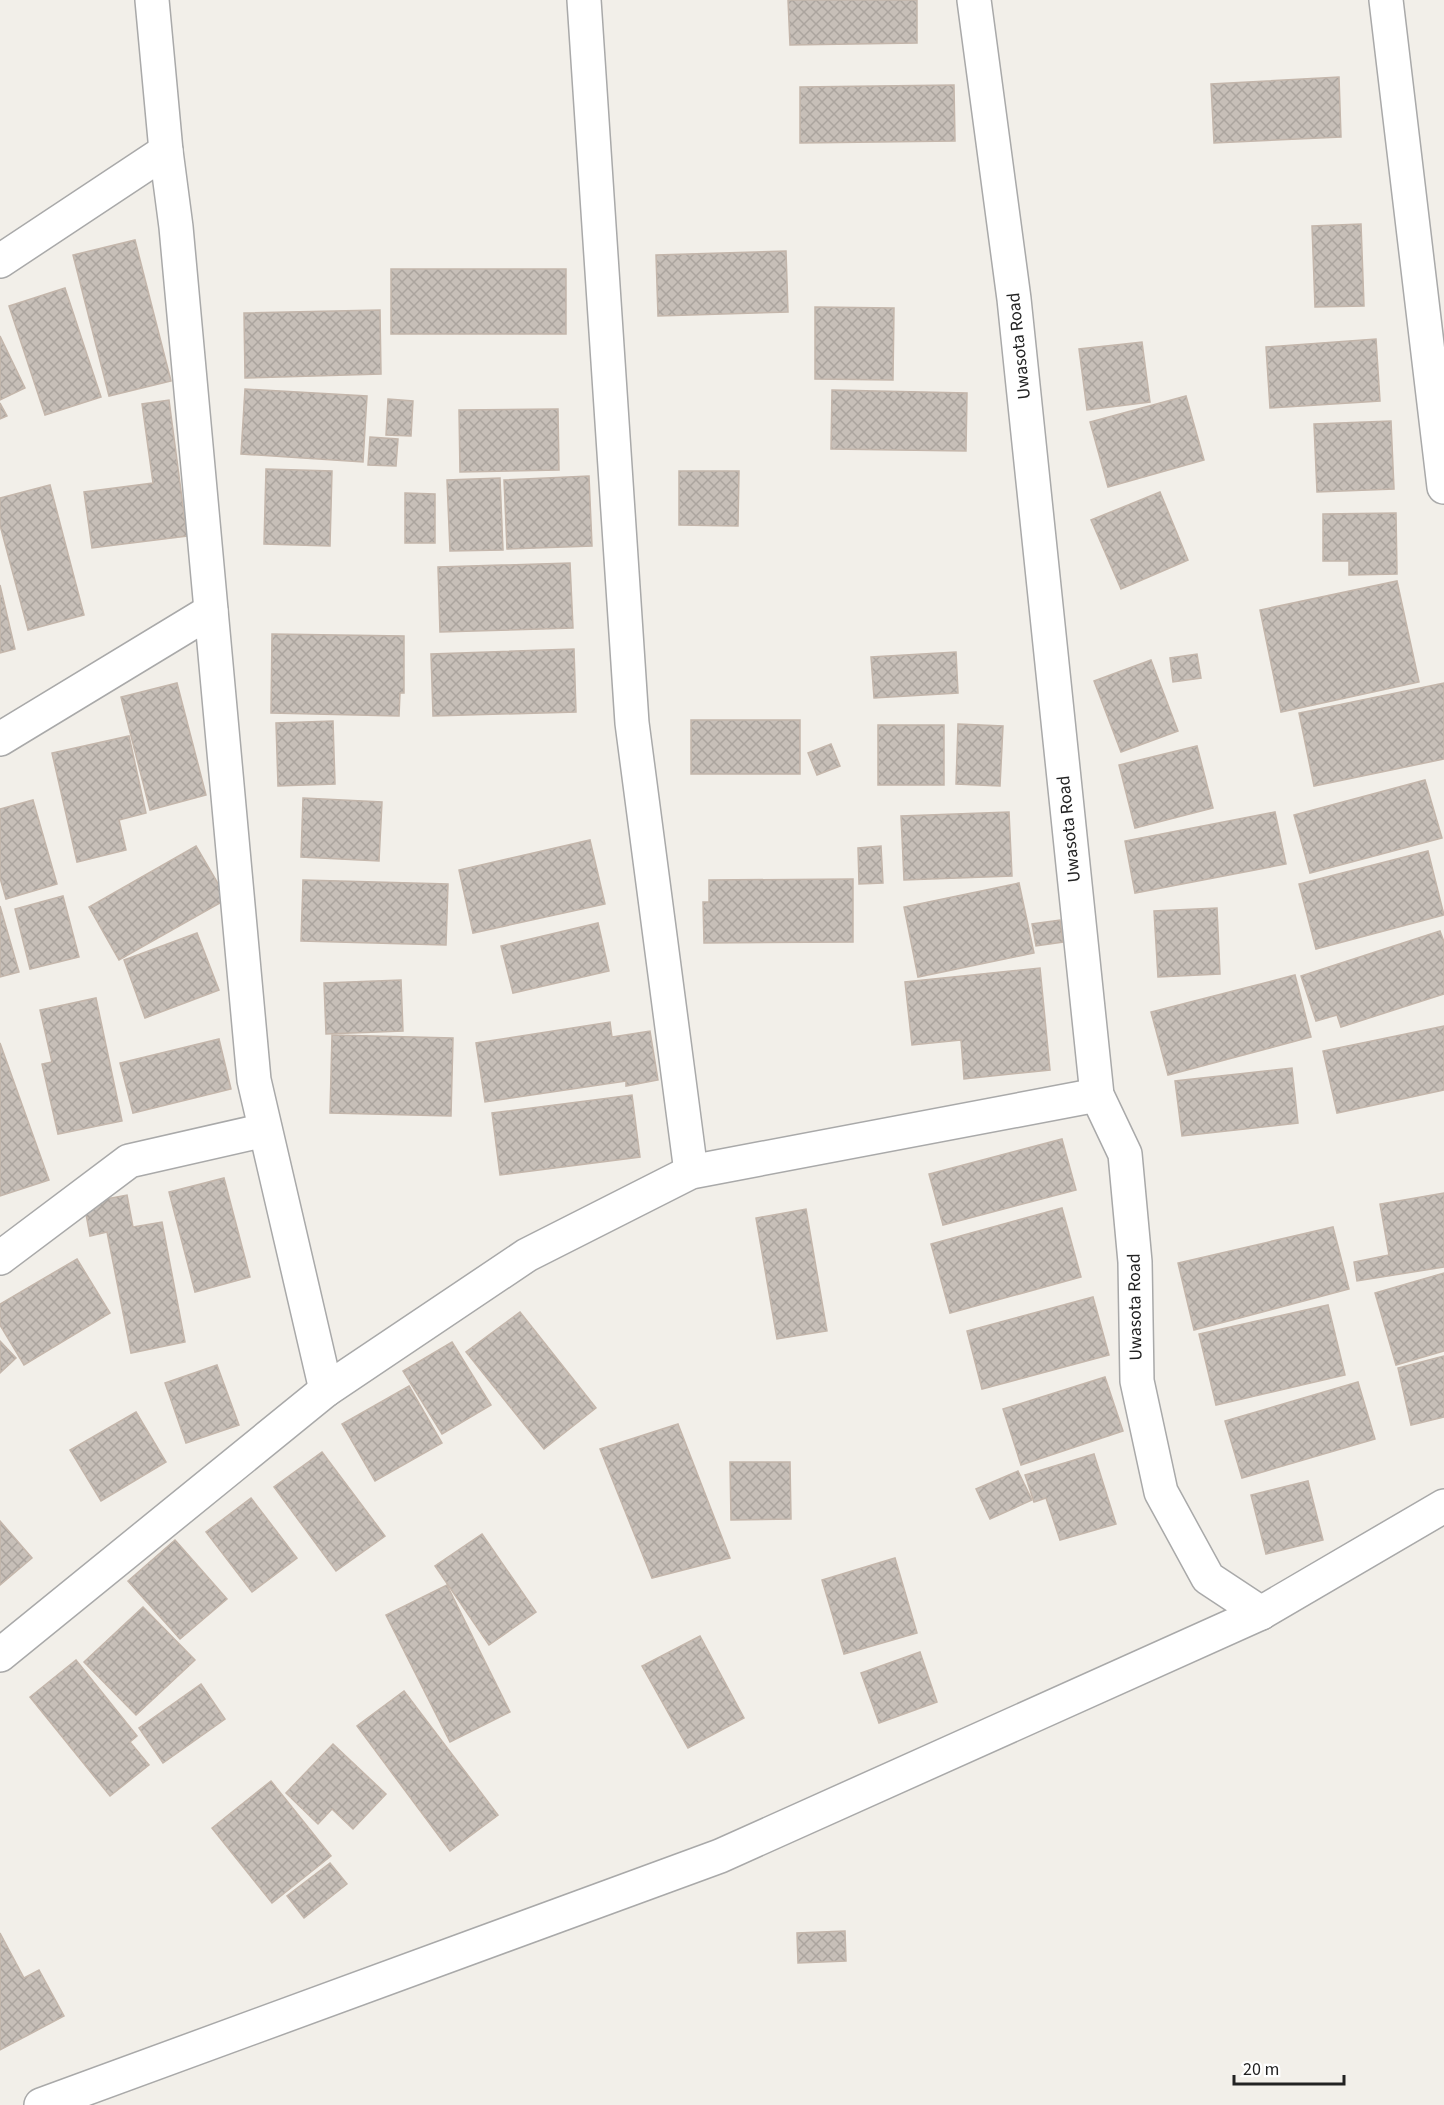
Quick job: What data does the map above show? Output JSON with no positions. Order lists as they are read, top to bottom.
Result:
{
  "streets": {
    "street": ["Uwasota Road"]
  },
  "scale_bar": "20 m"
}
